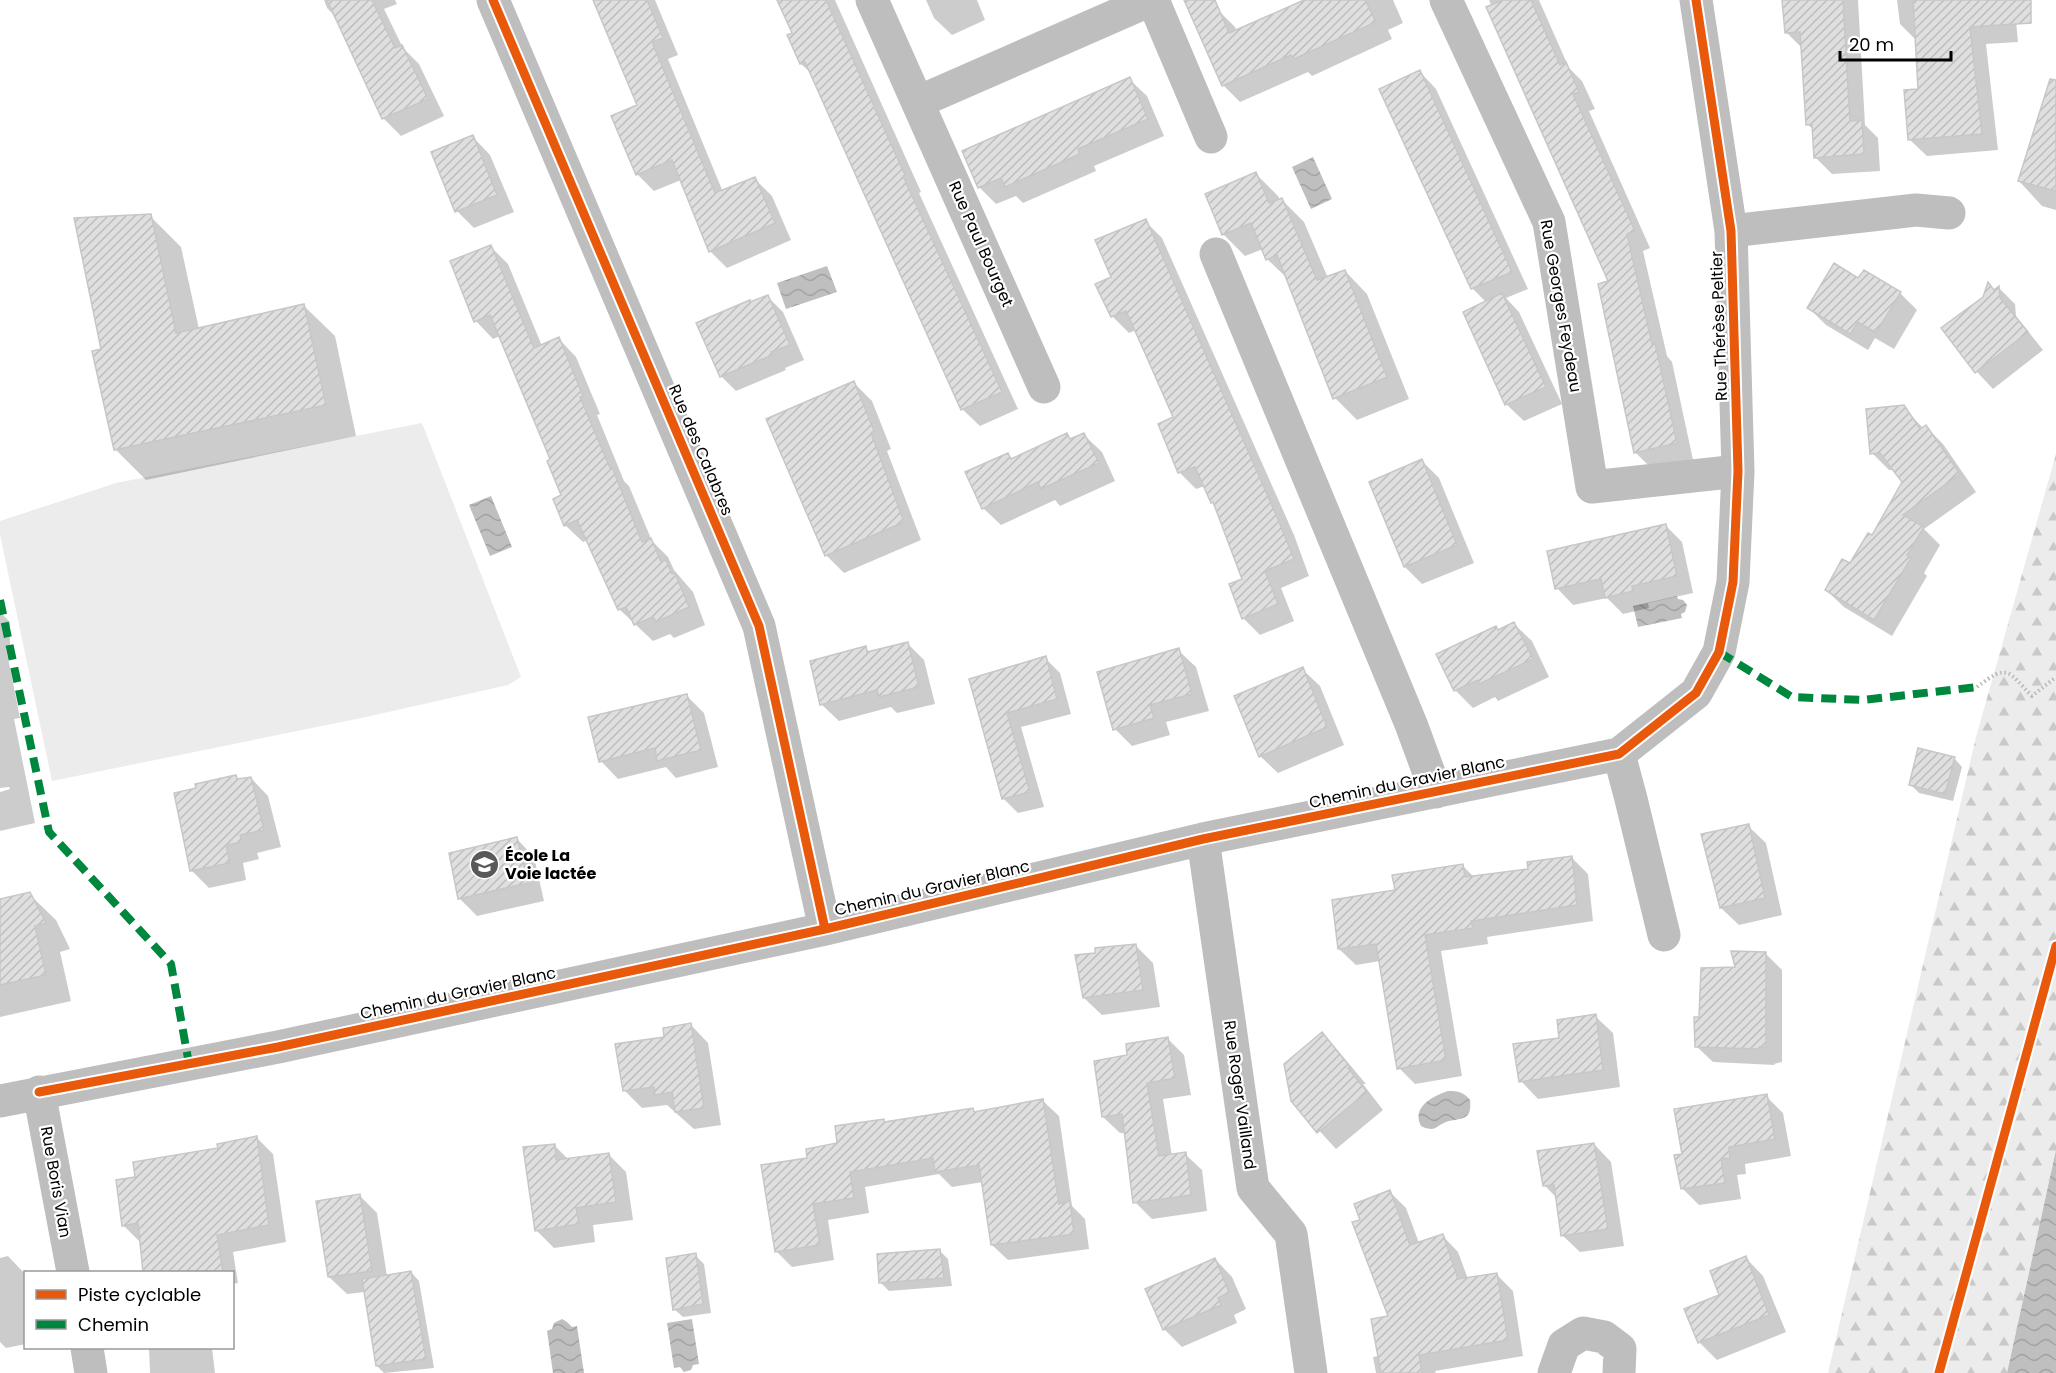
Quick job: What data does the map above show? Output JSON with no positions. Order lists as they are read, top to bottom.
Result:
{
  "streets": {
    "street": [
      "Rue Paul Bourget",
      "Rue Georges Feydeau",
      "Rue Thérèse Peltier",
      "Rue des Calabres",
      "Chemin du Gravier Blanc",
      "Rue Roger Vailland",
      "Rue Boris Vian"
    ]
  },
  "crossings": [
    ["Rue Georges Feydeau", "Rue Thérèse Peltier"],
    ["Rue Thérèse Peltier", "Chemin du Gravier Blanc"],
    ["Rue des Calabres", "Chemin du Gravier Blanc"],
    ["Chemin du Gravier Blanc", "Rue Roger Vailland"],
    ["Chemin du Gravier Blanc", "Rue Boris Vian"]
  ],
  "places": {
    "school or university": ["École La Voie lactée"]
  },
  "legend": ["Piste cyclable", "Chemin"],
  "scale_bar": "20 m"
}
